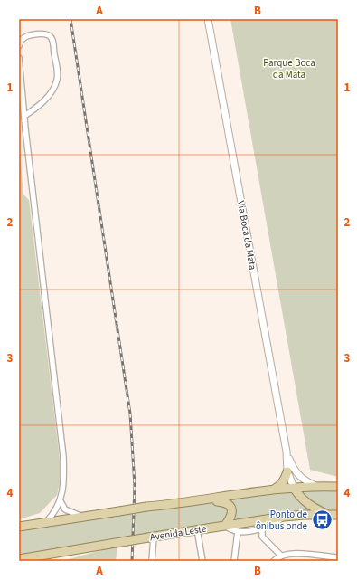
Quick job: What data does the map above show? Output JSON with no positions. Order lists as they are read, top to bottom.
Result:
{
  "streets": {
    "main road": ["Avenida Leste"],
    "street": ["Via Boca da Mata"]
  },
  "parks": ["Parque Boca da Mata"],
  "places": {
    "bus stop": ["Ponto de ônibus onde"]
  },
  "grid": {
    "columns": ["A", "B"],
    "rows": [
      "1",
      "2",
      "3",
      "4"
    ]
  }
}
